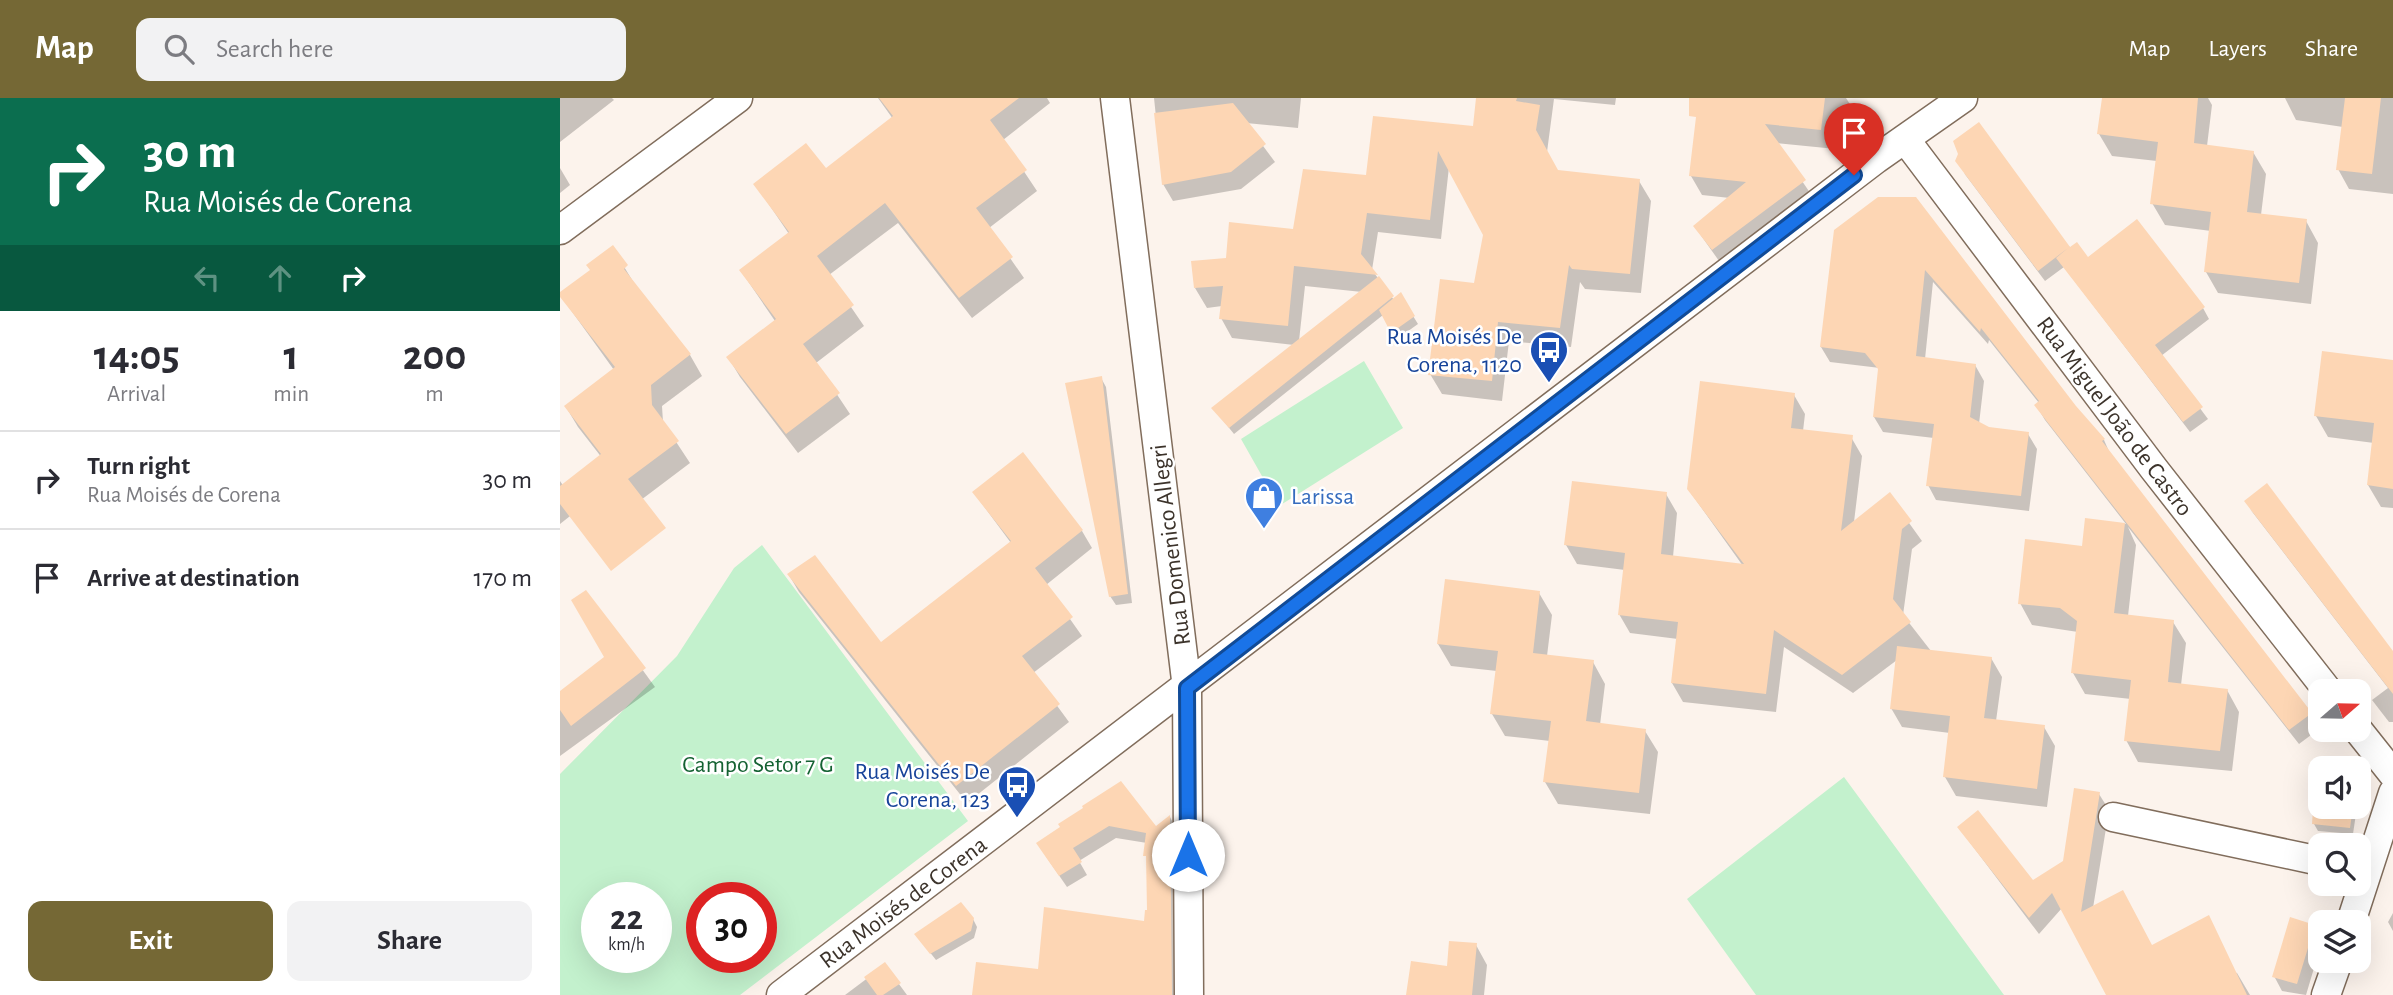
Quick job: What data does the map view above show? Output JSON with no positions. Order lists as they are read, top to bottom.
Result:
{
  "streets": {
    "street": ["Rua Miguel João de Castro", "Rua Domenico Allegri", "Rua Moisés de Corena"]
  },
  "crossings": [
    ["Rua Miguel João de Castro", "Rua Moisés de Corena"],
    ["Rua Domenico Allegri", "Rua Moisés de Corena"]
  ],
  "parks": ["Campo Setor 7 G"],
  "places": {
    "bus stop": ["Rua Moisés De Corena, 1120", "Rua Moisés De Corena, 123"],
    "shop": ["Larissa"]
  },
  "north": "right",
  "page": {
    "header": "Map",
    "search": "Search here",
    "nav": ["Map", "Layers", "Share"],
    "turn": ["30 m", "Rua Moisés de Corena"],
    "eta": [
      "14:05",
      "Arrival",
      "1",
      "min",
      "200",
      "m"
    ],
    "list": [
      {
        "name": "Turn right",
        "note": "Rua Moisés de Corena",
        "value": "30 m"
      },
      {
        "name": "Arrive at destination",
        "value": "170 m"
      }
    ],
    "speed": "22 km/h",
    "limit": "30",
    "buttons": ["Exit", "Share"]
  }
}
